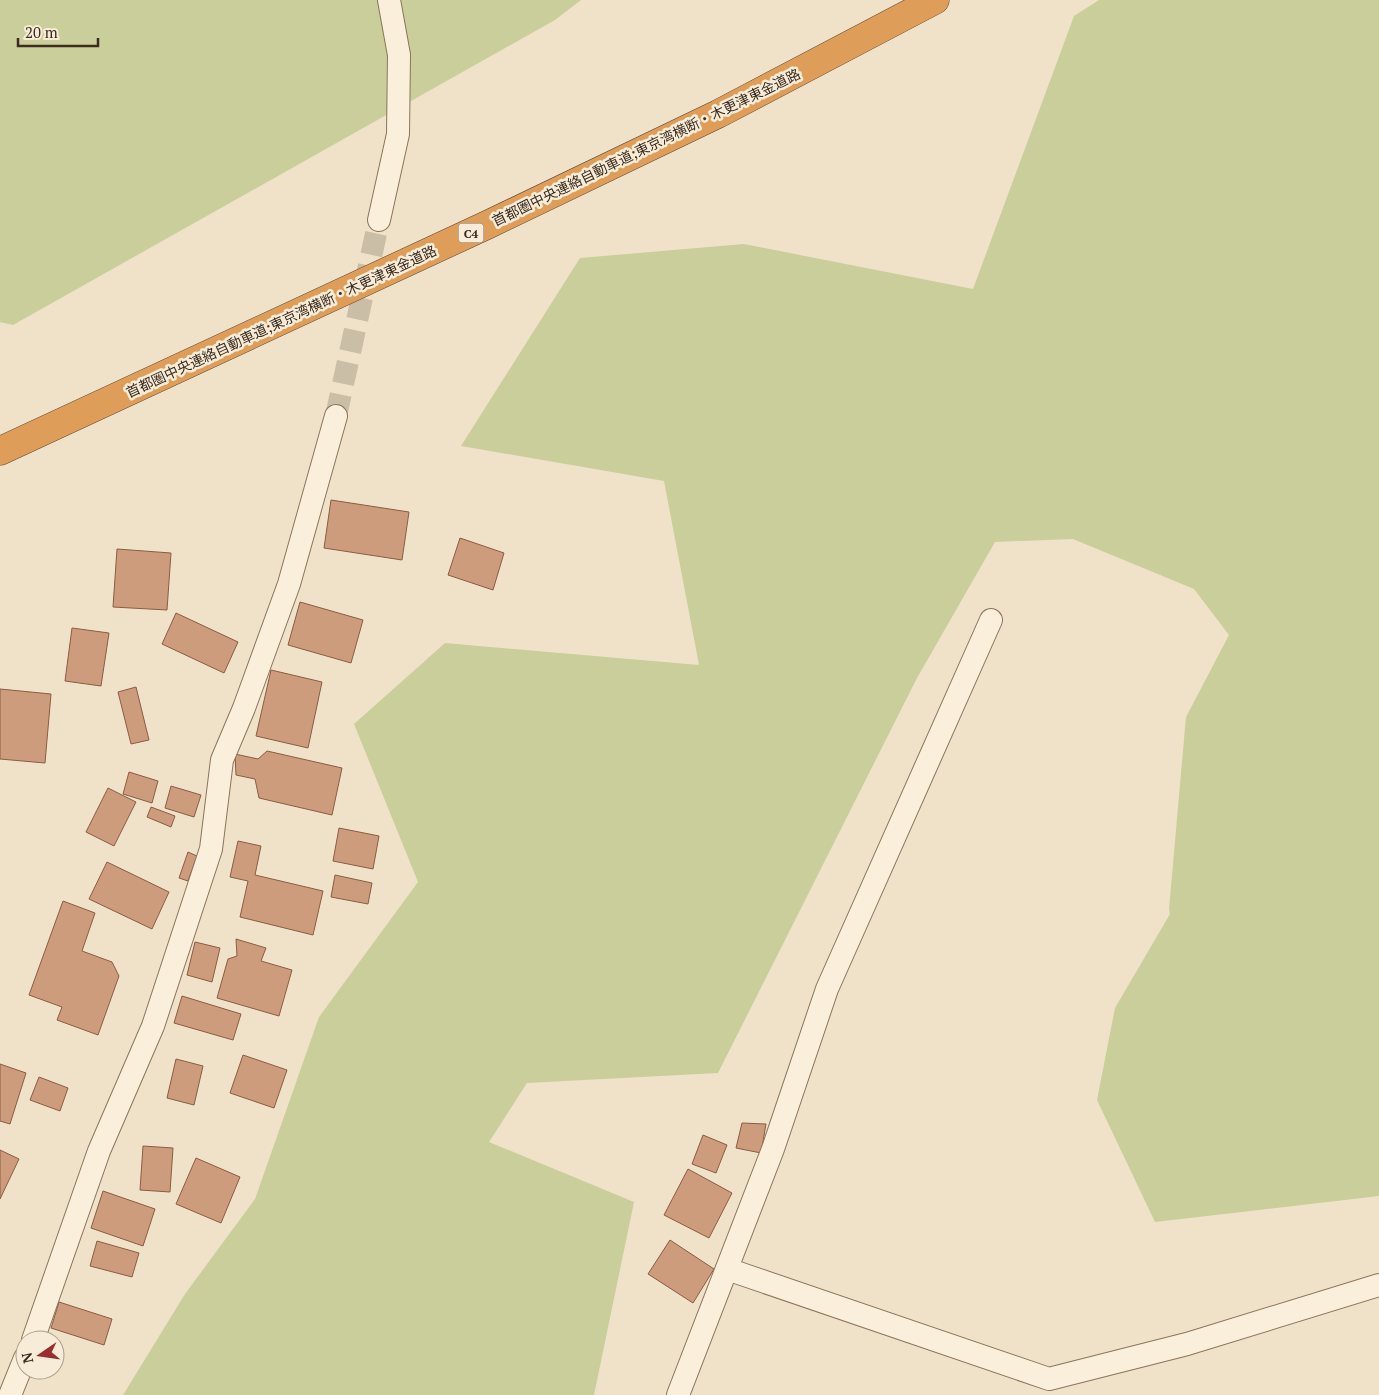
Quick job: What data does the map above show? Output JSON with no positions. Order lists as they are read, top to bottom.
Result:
{
  "streets": {
    "highway": ["首都圏中央連絡自動車道;東京湾横断・木更津東金道路", "C4"]
  },
  "scale_bar": "20 m",
  "north": "left"
}
